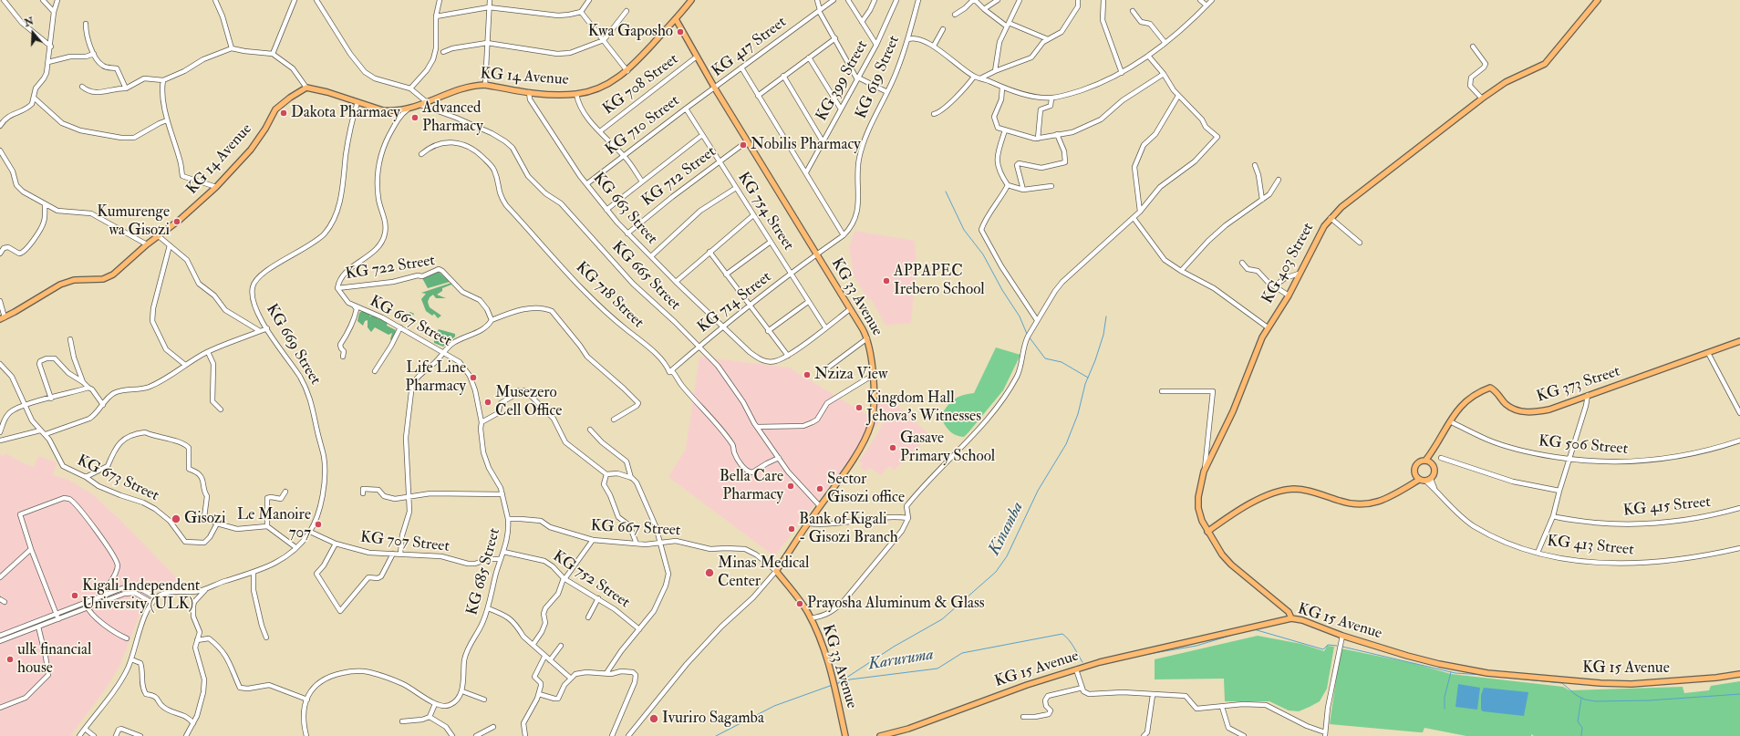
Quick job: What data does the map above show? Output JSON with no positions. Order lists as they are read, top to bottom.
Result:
{
  "streets": {
    "main road": [
      "KG 14 Avenue",
      "KG 403 Street",
      "KG 33 Avenue",
      "KG 373 Street",
      "KG 15 Avenue"
    ],
    "street": [
      "KG 417 Street",
      "KG 619 Street",
      "KG 399 Street",
      "KG 708 Street",
      "KG 710 Street",
      "KG 712 Street",
      "KG 663 Street",
      "KG 754 Street",
      "KG 722 Street",
      "KG 665 Street",
      "KG 718 Street",
      "KG 714 Street",
      "KG 667 Street",
      "KG 669 Street",
      "KG 506 Street",
      "KG 673 Street",
      "KG 415 Street",
      "KG 707 Street",
      "KG 413 Street",
      "KG 685 Street",
      "KG 752 Street"
    ]
  },
  "crossings": [
    ["KG 417 Street", "KG 710 Street"],
    ["KG 417 Street", "KG 33 Avenue"],
    ["KG 14 Avenue", "KG 663 Street"],
    ["KG 14 Avenue", "KG 665 Street"],
    ["KG 14 Avenue", "KG 33 Avenue"],
    ["KG 14 Avenue", "KG 669 Street"],
    ["KG 619 Street", "KG 33 Avenue"],
    ["KG 619 Street", "KG 714 Street"],
    ["KG 708 Street", "KG 33 Avenue"],
    ["KG 710 Street", "KG 663 Street"],
    ["KG 710 Street", "KG 754 Street"],
    ["KG 710 Street", "KG 33 Avenue"],
    ["KG 712 Street", "KG 663 Street"],
    ["KG 712 Street", "KG 754 Street"],
    ["KG 712 Street", "KG 33 Avenue"],
    ["KG 663 Street", "KG 714 Street"],
    ["KG 754 Street", "KG 714 Street"],
    ["KG 403 Street", "KG 15 Avenue"],
    ["KG 722 Street", "KG 667 Street"],
    ["KG 665 Street", "KG 718 Street"],
    ["KG 665 Street", "KG 33 Avenue"],
    ["KG 665 Street", "KG 714 Street"],
    ["KG 718 Street", "KG 714 Street"],
    ["KG 33 Avenue", "KG 714 Street"],
    ["KG 33 Avenue", "KG 667 Street"],
    ["KG 667 Street", "KG 685 Street"],
    ["KG 669 Street", "KG 707 Street"],
    ["KG 373 Street", "KG 506 Street"],
    ["KG 707 Street", "KG 685 Street"],
    ["KG 685 Street", "KG 752 Street"]
  ],
  "water": ["Kinamba", "Karuruma"],
  "places": [
    "Kwa Gaposho",
    "Dakota Pharmacy",
    "Advanced Pharmacy",
    "Nobilis Pharmacy",
    "Kumurenge wa Gisozi",
    "APPAPEC Irebero School",
    "Nziza View",
    "Life Line Pharmacy",
    "Musezero Cell Office",
    "Kingdom Hall Jehova's Witnesses",
    "Gasave Primary School",
    "Bella Care Pharmacy",
    "Sector Gisozi office",
    "Gisozi",
    "Le Manoire 707",
    "Bank of Kigali - Gisozi Branch",
    "Minas Medical Center",
    "Kigali Independent University (ULK)",
    "Prayosha Aluminum & Glass",
    "ulk financial house",
    "Ivuriro Sagamba"
  ],
  "north": "top"
}
